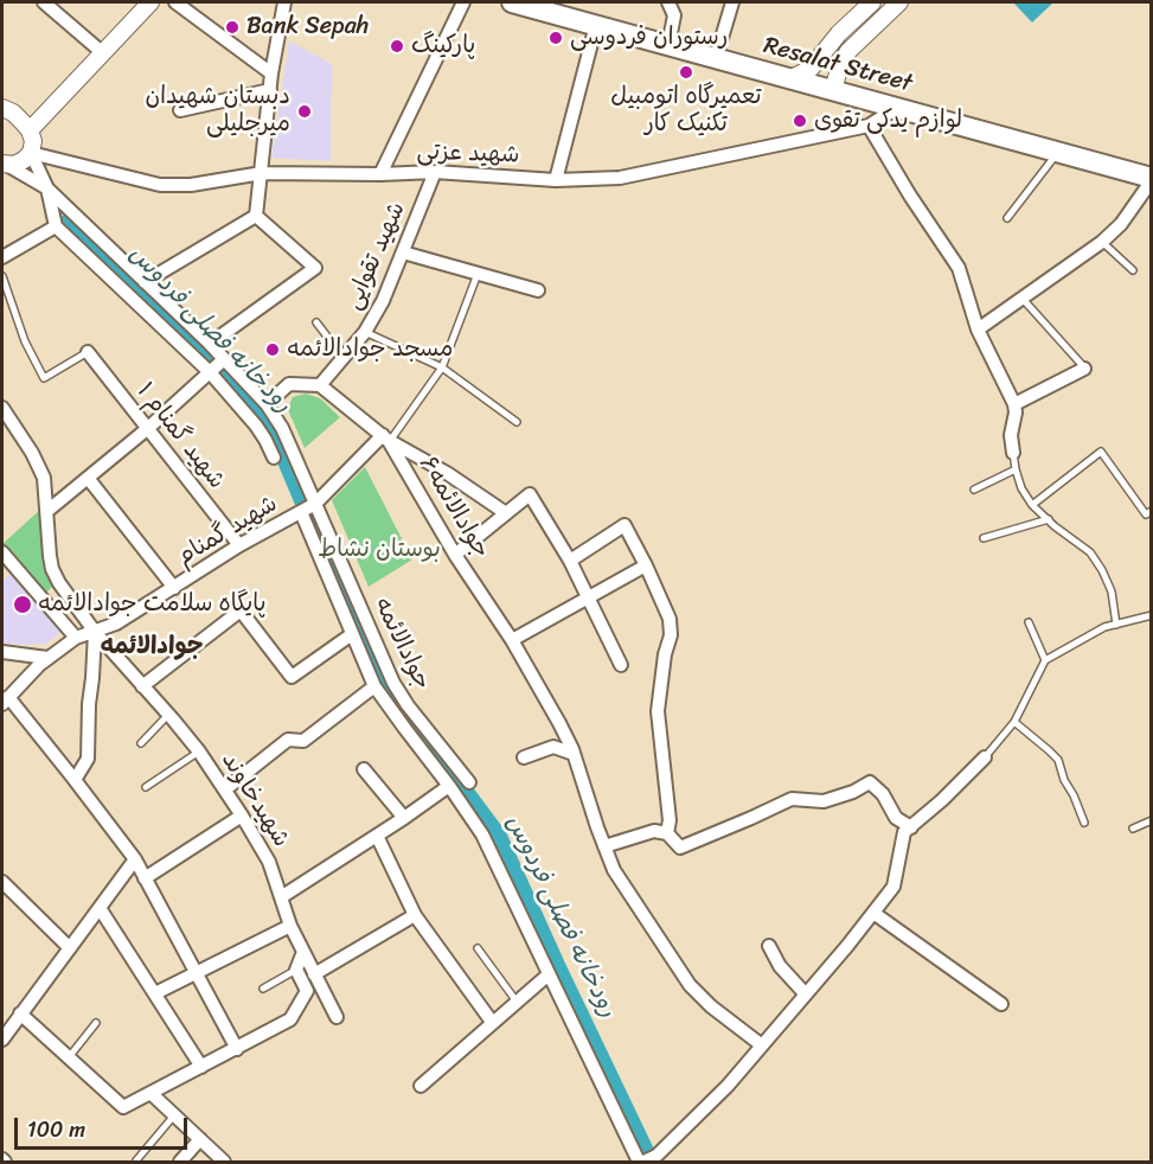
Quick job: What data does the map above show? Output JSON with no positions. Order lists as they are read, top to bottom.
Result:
{
  "streets": {
    "main road": ["Resalat Street"],
    "street": [
      "شهید عزتی",
      "شهید تقوایی",
      "شهید گمنام ۱",
      "جوادالائمه۶",
      "شهید گمنام",
      "جوادالائمه",
      "شهیدخاوند"
    ]
  },
  "crossings": [
    ["Resalat Street", "شهید عزتی"],
    ["شهید عزتی", "شهید تقوایی"],
    ["شهید عزتی", "جوادالائمه"],
    ["شهید تقوایی", "جوادالائمه۶"],
    ["شهید گمنام ۱", "شهید گمنام"],
    ["جوادالائمه۶", "شهید گمنام"],
    ["شهید گمنام", "جوادالائمه"],
    ["شهید گمنام", "شهیدخاوند"]
  ],
  "districts": ["جوادالائمه"],
  "water": ["رودخانه فصلی فردوس"],
  "parks": ["بوستان نشاط"],
  "places": [
    "Bank Sepah",
    "رستوران فردوسی",
    "پارکینگ",
    "تعمیرگاه اتومبیل تکنیک کار",
    "دبستان شهیدان میرجلیلی",
    "لوازم یدکی تقوی",
    "مسجد جوادالائمه",
    "پایگاه سلامت جوادالائمه"
  ],
  "scale_bar": "100 m"
}
